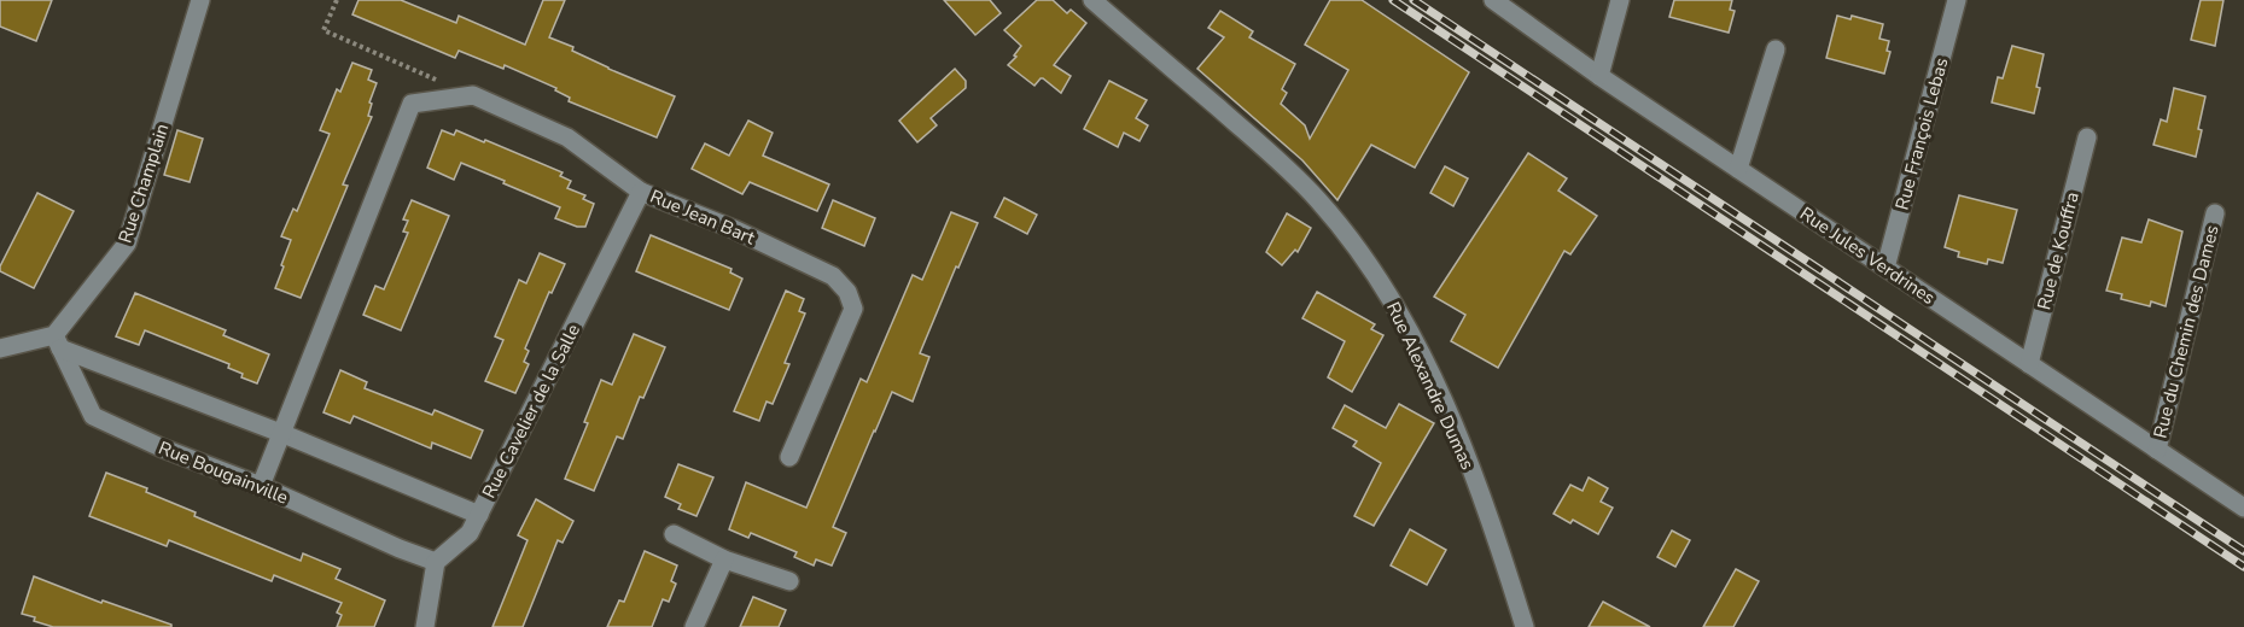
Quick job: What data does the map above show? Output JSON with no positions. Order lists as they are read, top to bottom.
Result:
{
  "streets": {
    "street": [
      "Rue François Lebas",
      "Rue Champlain",
      "Rue Jean Bart",
      "Rue de Kouffra",
      "Rue Jules Verdrines",
      "Rue du Chemin des Dames",
      "Rue Alexandre Dumas",
      "Rue Cavelier de la Salle",
      "Rue Bougainville"
    ]
  },
  "crossings": [
    ["Rue François Lebas", "Rue Jules Verdrines"],
    ["Rue Champlain", "Rue Bougainville"],
    ["Rue Jean Bart", "Rue Cavelier de la Salle"],
    ["Rue de Kouffra", "Rue Jules Verdrines"],
    ["Rue Jules Verdrines", "Rue du Chemin des Dames"],
    ["Rue Cavelier de la Salle", "Rue Bougainville"]
  ]
}
